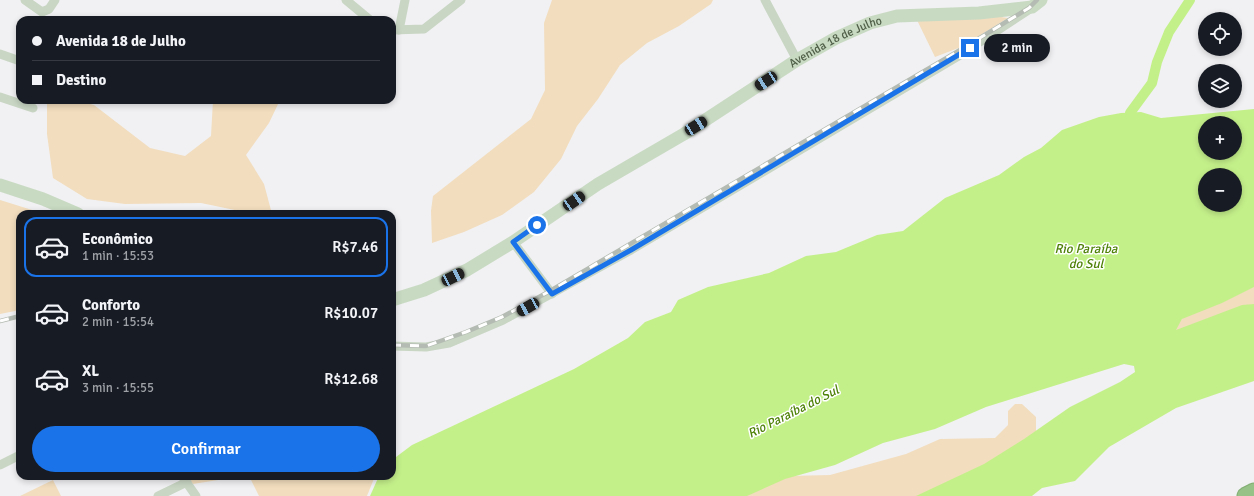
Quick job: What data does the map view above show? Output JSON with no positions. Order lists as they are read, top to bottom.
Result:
{
  "streets": {
    "main road": ["Avenida 18 de Julho"]
  },
  "water": ["Rio Paraíba do Sul"],
  "page": {
    "map_buttons": ["+", "−"],
    "banner": ["Avenida 18 de Julho", "Destino"],
    "bubble": "2 min",
    "list": [
      {
        "name": "Econômico",
        "note": "1 min · 15:53",
        "value": "R$7.46"
      },
      {
        "name": "Conforto",
        "note": "2 min · 15:54",
        "value": "R$10.07"
      },
      {
        "name": "XL",
        "note": "3 min · 15:55",
        "value": "R$12.68"
      }
    ],
    "buttons": "Confirmar"
  }
}
